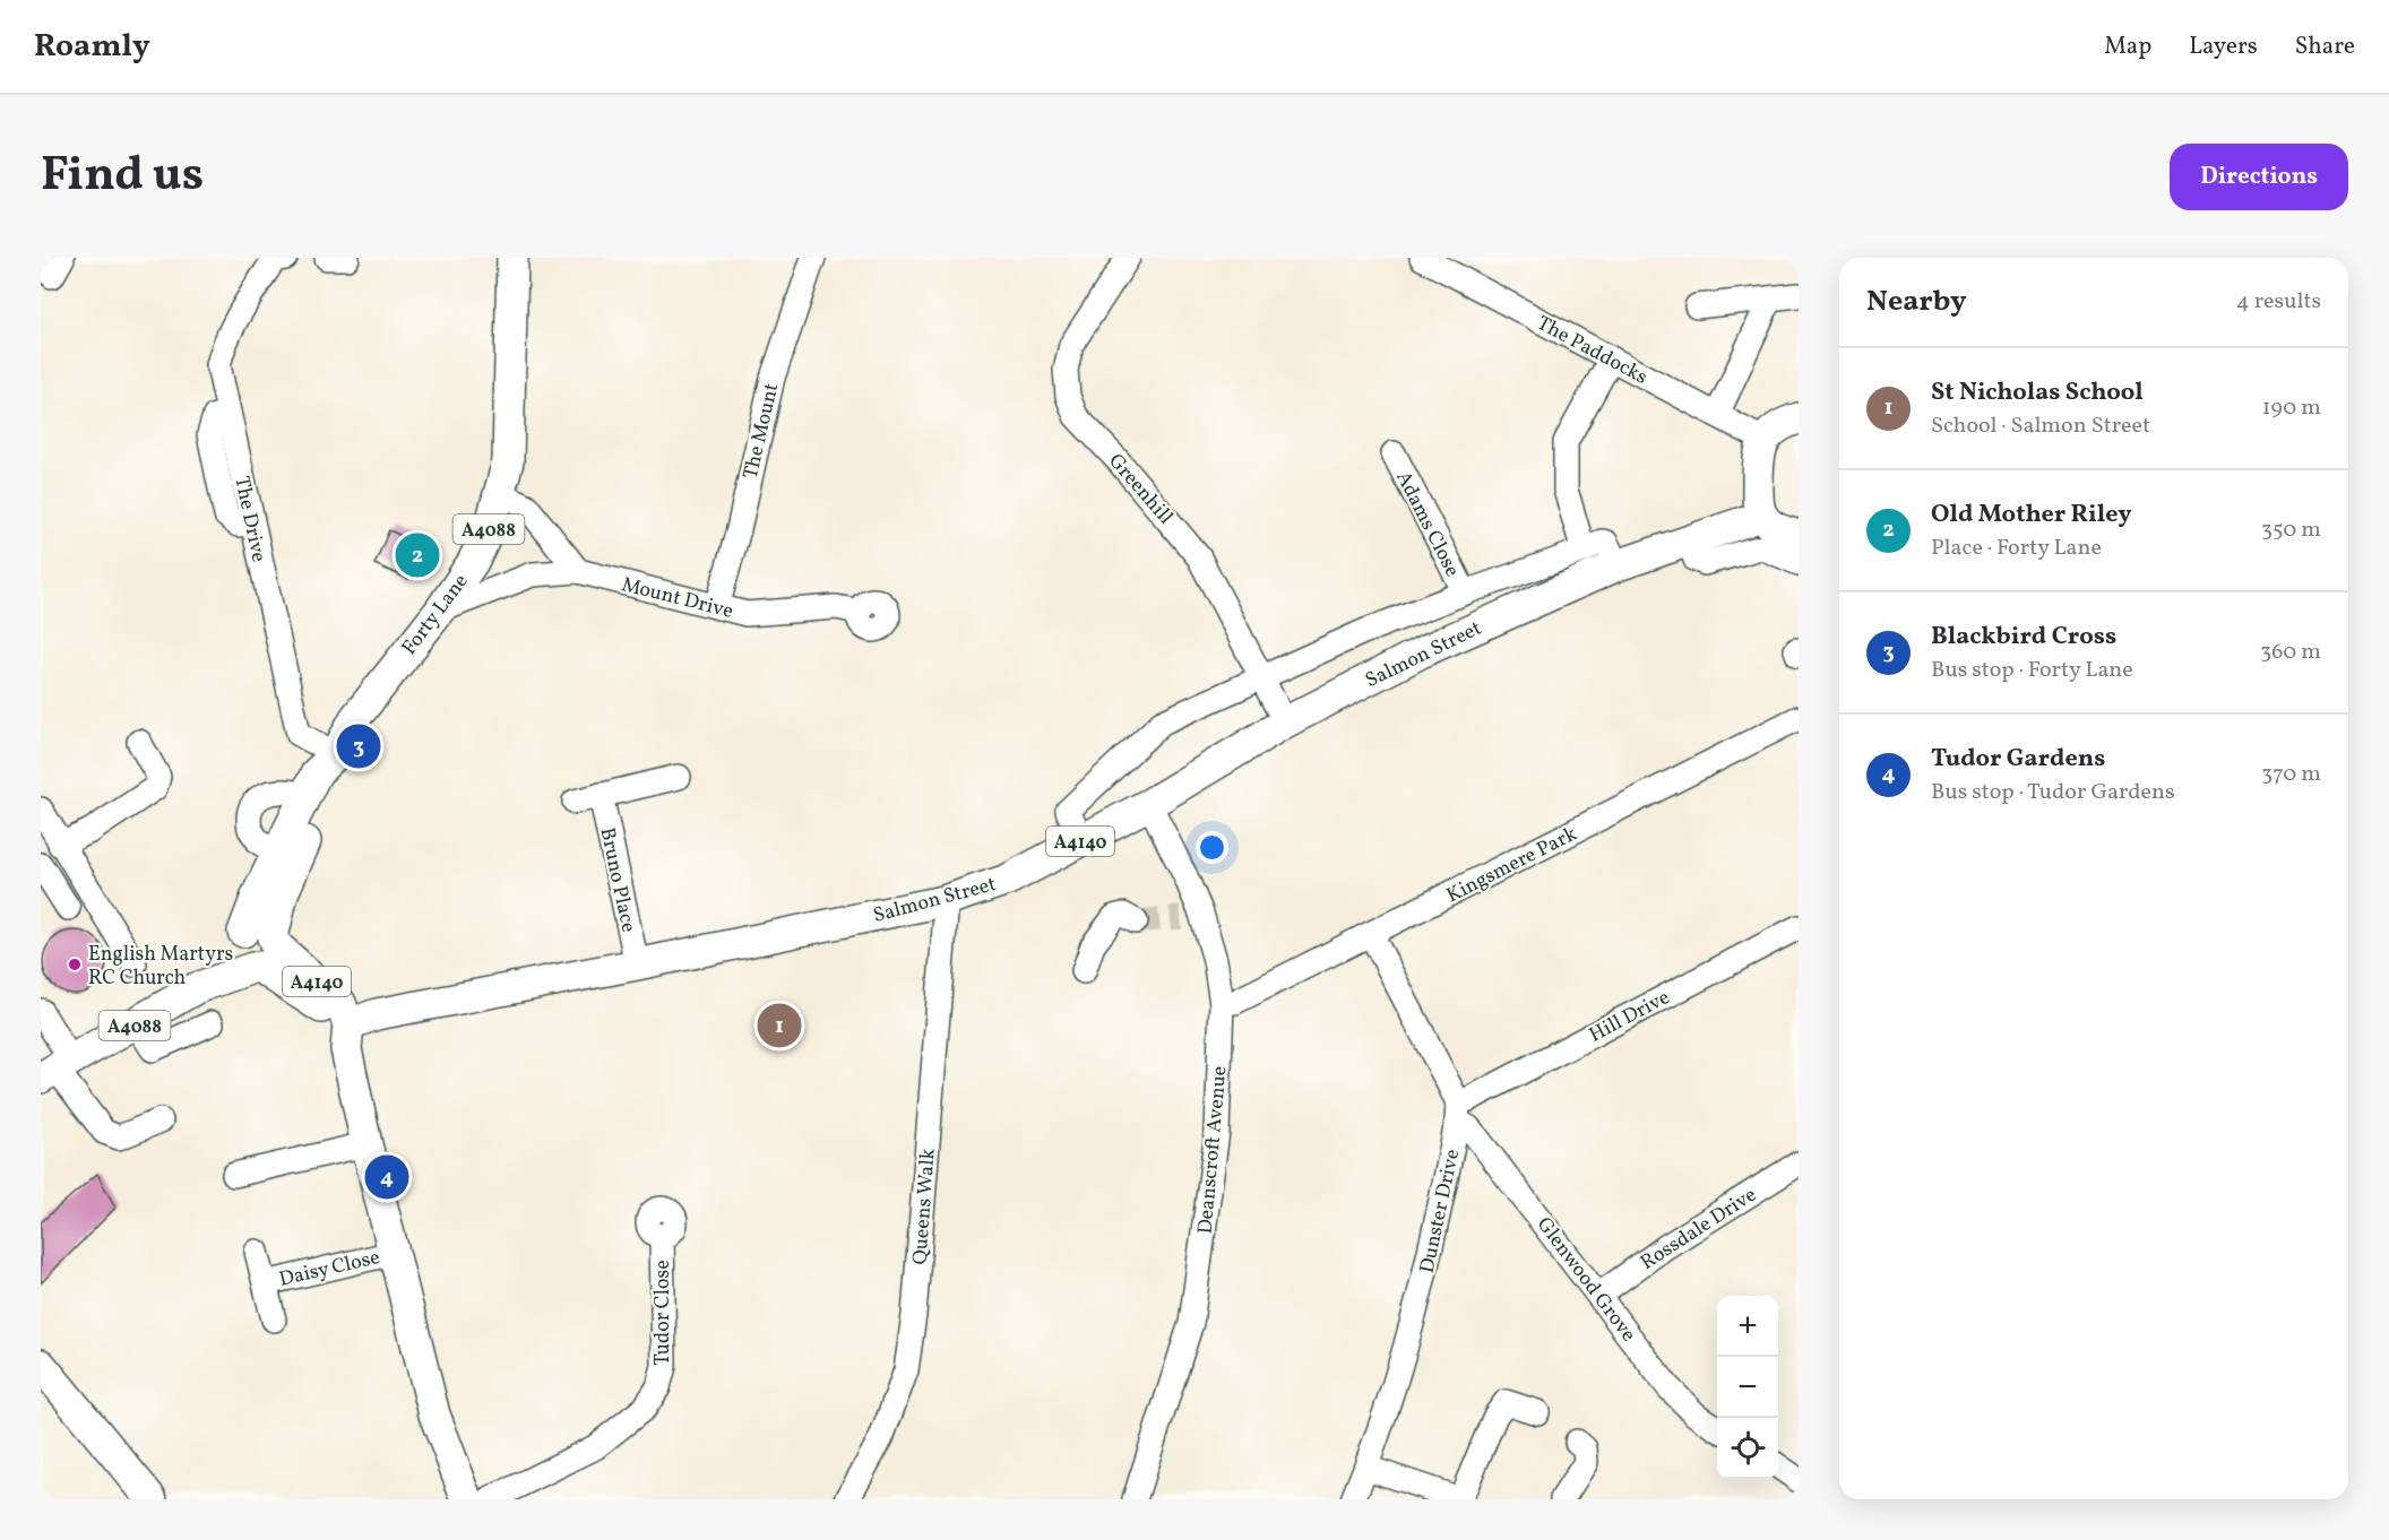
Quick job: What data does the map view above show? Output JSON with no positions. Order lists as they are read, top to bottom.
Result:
{
  "streets": {
    "main road": [
      "A4088",
      "Forty Lane",
      "Salmon Street",
      "A4140"
    ],
    "street": [
      "The Paddocks",
      "The Mount",
      "Greenhill",
      "The Drive",
      "Adams Close",
      "Mount Drive",
      "Kingsmere Park",
      "Bruno Place",
      "Hill Drive",
      "Deanscroft Avenue",
      "Queens Walk",
      "Dunster Drive",
      "Rossdale Drive",
      "Daisy Close",
      "Glenwood Grove",
      "Tudor Close"
    ]
  },
  "crossings": [
    ["The Mount", "Mount Drive"],
    ["Greenhill", "Salmon Street"],
    ["The Drive", "Forty Lane"],
    ["Adams Close", "Salmon Street"],
    ["A4088", "Forty Lane"],
    ["A4088", "A4140"],
    ["Mount Drive", "Forty Lane"],
    ["Forty Lane", "A4140"],
    ["Salmon Street", "A4140"],
    ["Salmon Street", "Bruno Place"],
    ["Salmon Street", "Deanscroft Avenue"],
    ["Salmon Street", "Queens Walk"],
    ["Kingsmere Park", "Deanscroft Avenue"],
    ["Hill Drive", "Dunster Drive"],
    ["Hill Drive", "Glenwood Grove"],
    ["Dunster Drive", "Glenwood Grove"],
    ["Rossdale Drive", "Glenwood Grove"]
  ],
  "places": ["English Martyrs RC Church"],
  "page": {
    "header": "Roamly",
    "nav": ["Map", "Layers", "Share"],
    "title": "Find us",
    "buttons": "Directions",
    "heading": ["Nearby", "4 results"],
    "list": [
      {
        "mark": "1",
        "name": "St Nicholas School",
        "note": "School · Salmon Street",
        "value": "190 m"
      },
      {
        "mark": "2",
        "name": "Old Mother Riley",
        "note": "Place · Forty Lane",
        "value": "350 m"
      },
      {
        "mark": "3",
        "name": "Blackbird Cross",
        "note": "Bus stop · Forty Lane",
        "value": "360 m"
      },
      {
        "mark": "4",
        "name": "Tudor Gardens",
        "note": "Bus stop · Tudor Gardens",
        "value": "370 m"
      }
    ],
    "pins": [
      "2",
      "3",
      "1",
      "4"
    ],
    "map_buttons": ["+", "−"]
  }
}
